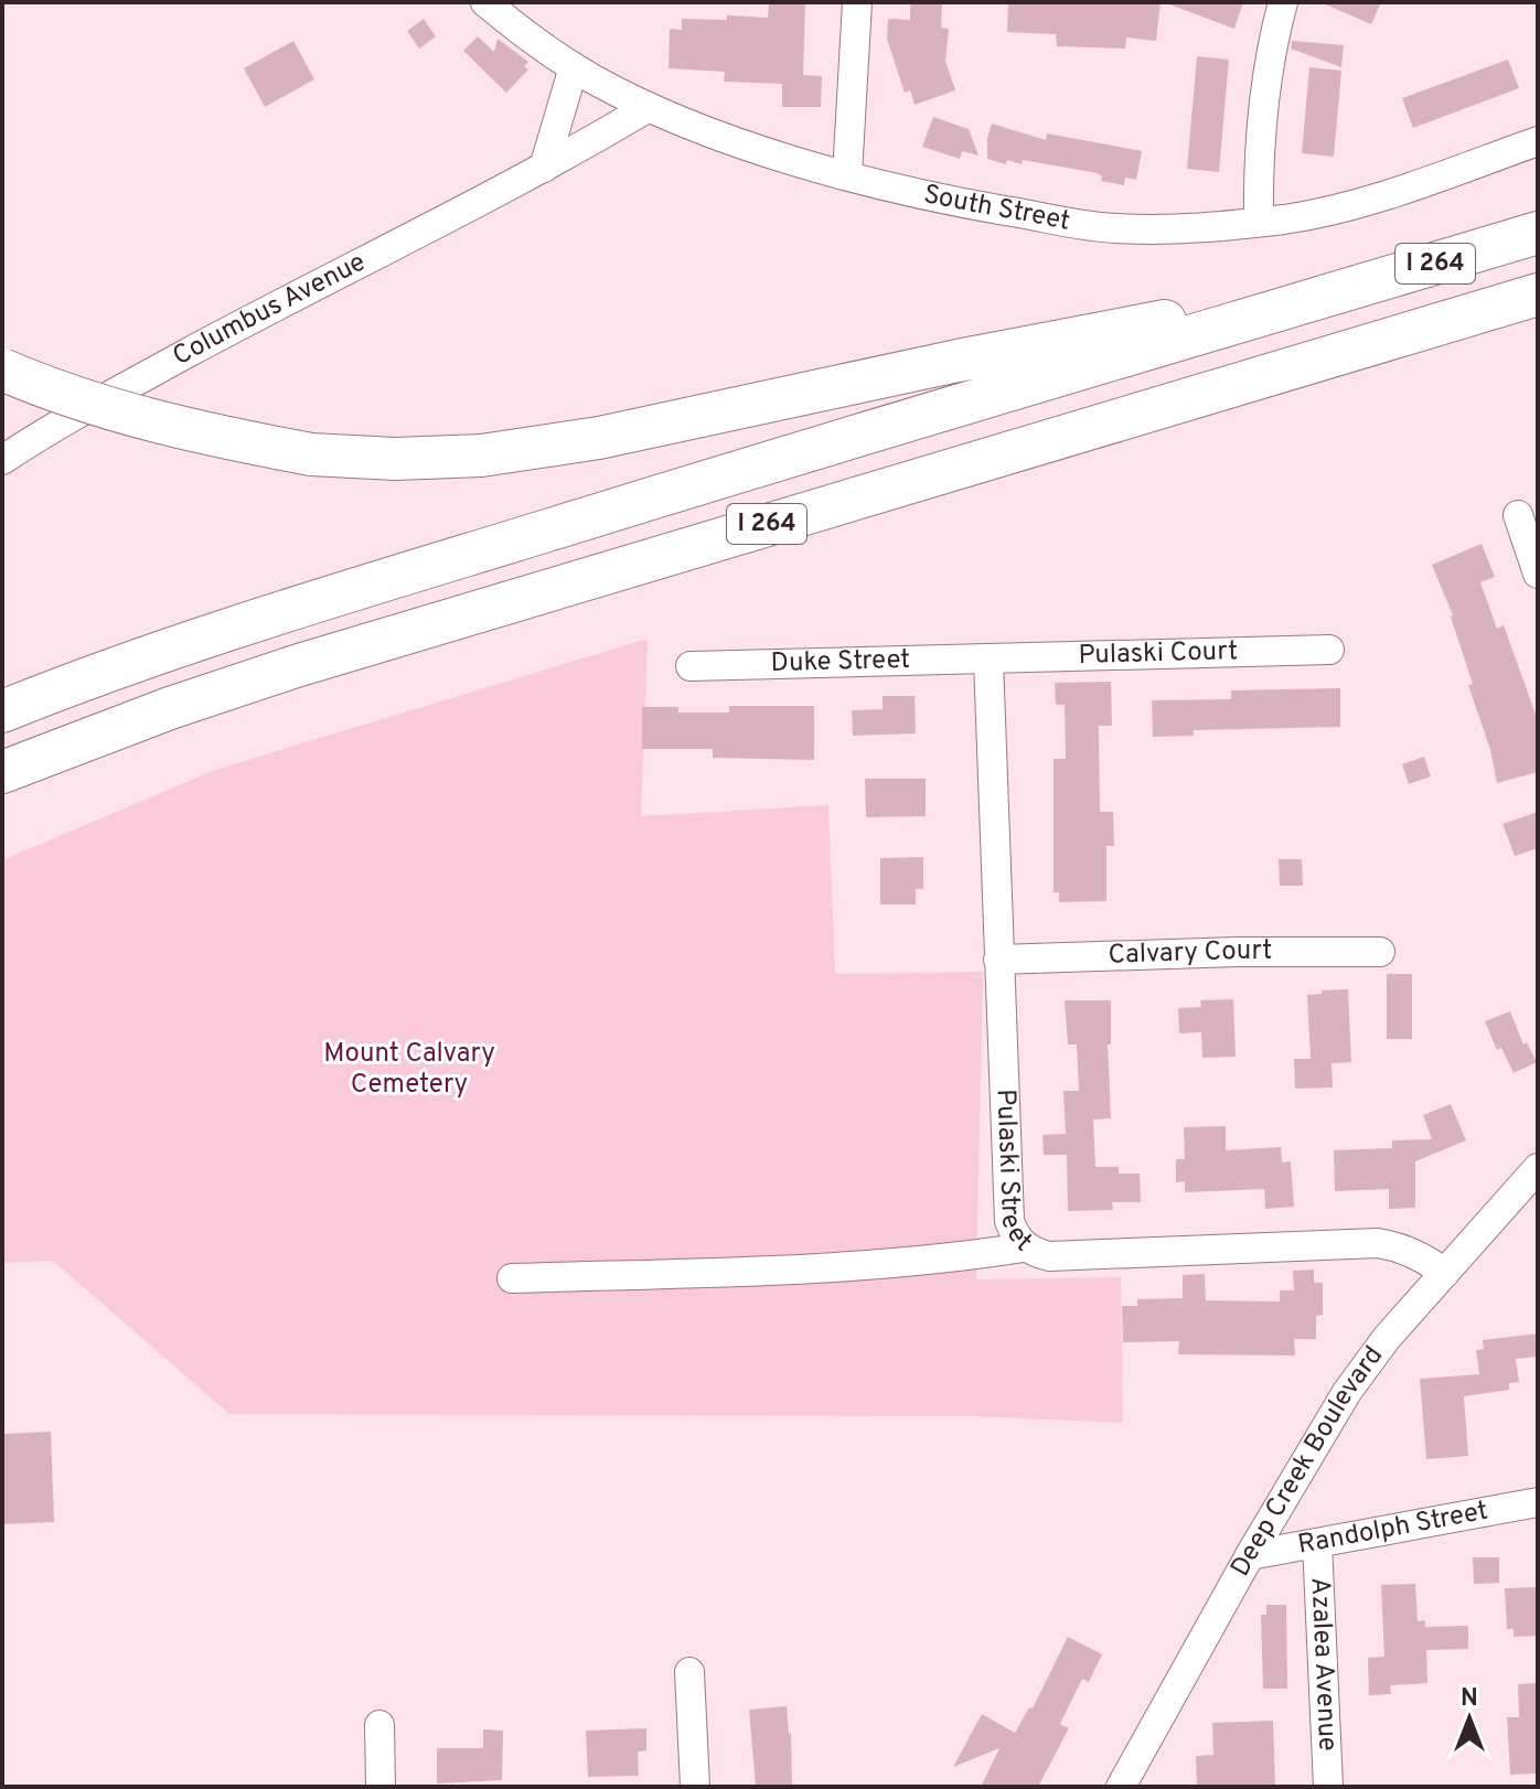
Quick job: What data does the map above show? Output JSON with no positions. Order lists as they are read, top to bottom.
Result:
{
  "streets": {
    "highway": ["I 264"],
    "street": [
      "South Street",
      "Columbus Avenue",
      "Pulaski Court",
      "Duke Street",
      "Calvary Court",
      "Pulaski Street",
      "Deep Creek Boulevard",
      "Randolph Street",
      "Azalea Avenue"
    ]
  },
  "crossings": [
    ["South Street", "Columbus Avenue"],
    ["Pulaski Court", "Duke Street"],
    ["Pulaski Court", "Pulaski Street"],
    ["Duke Street", "Pulaski Street"],
    ["Calvary Court", "Pulaski Street"],
    ["Pulaski Street", "Deep Creek Boulevard"],
    ["Deep Creek Boulevard", "Randolph Street"],
    ["Randolph Street", "Azalea Avenue"]
  ],
  "parks": ["Mount Calvary Cemetery"],
  "north": "top"
}
